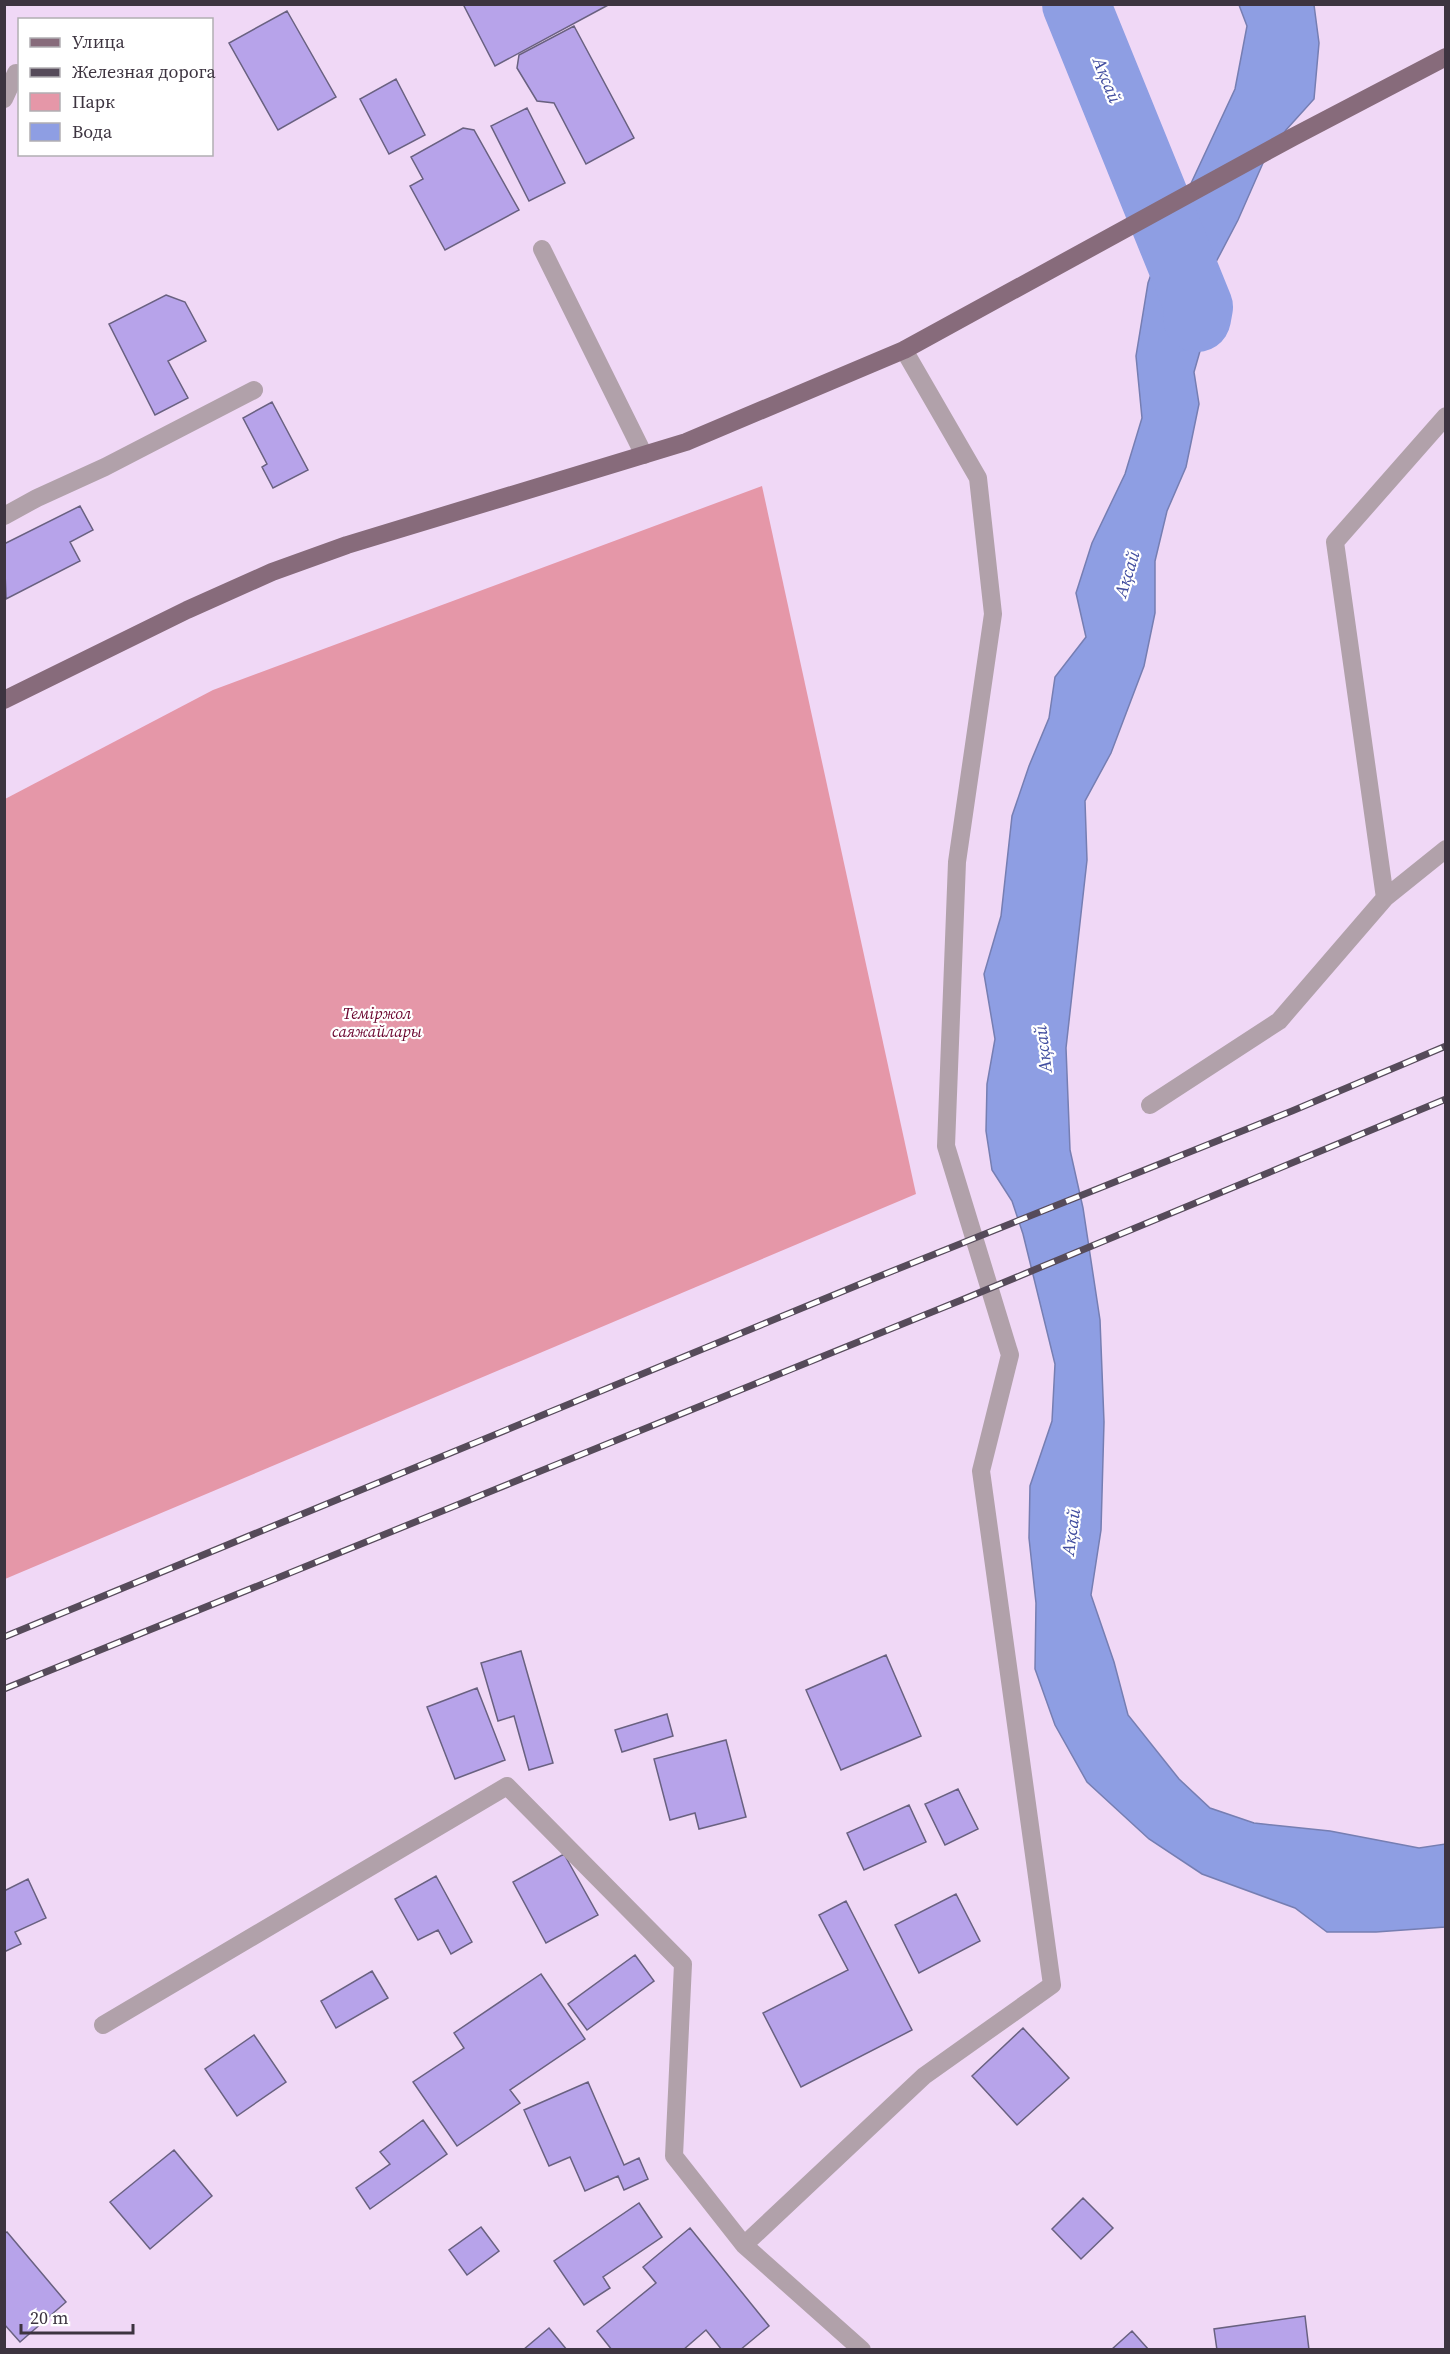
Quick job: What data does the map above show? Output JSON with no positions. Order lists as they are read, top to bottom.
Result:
{
  "water": ["Ақсай"],
  "parks": ["Теміржол саяжайлары"],
  "legend": [
    "Улица",
    "Железная дорога",
    "Парк",
    "Вода"
  ],
  "scale_bar": "20 m"
}
